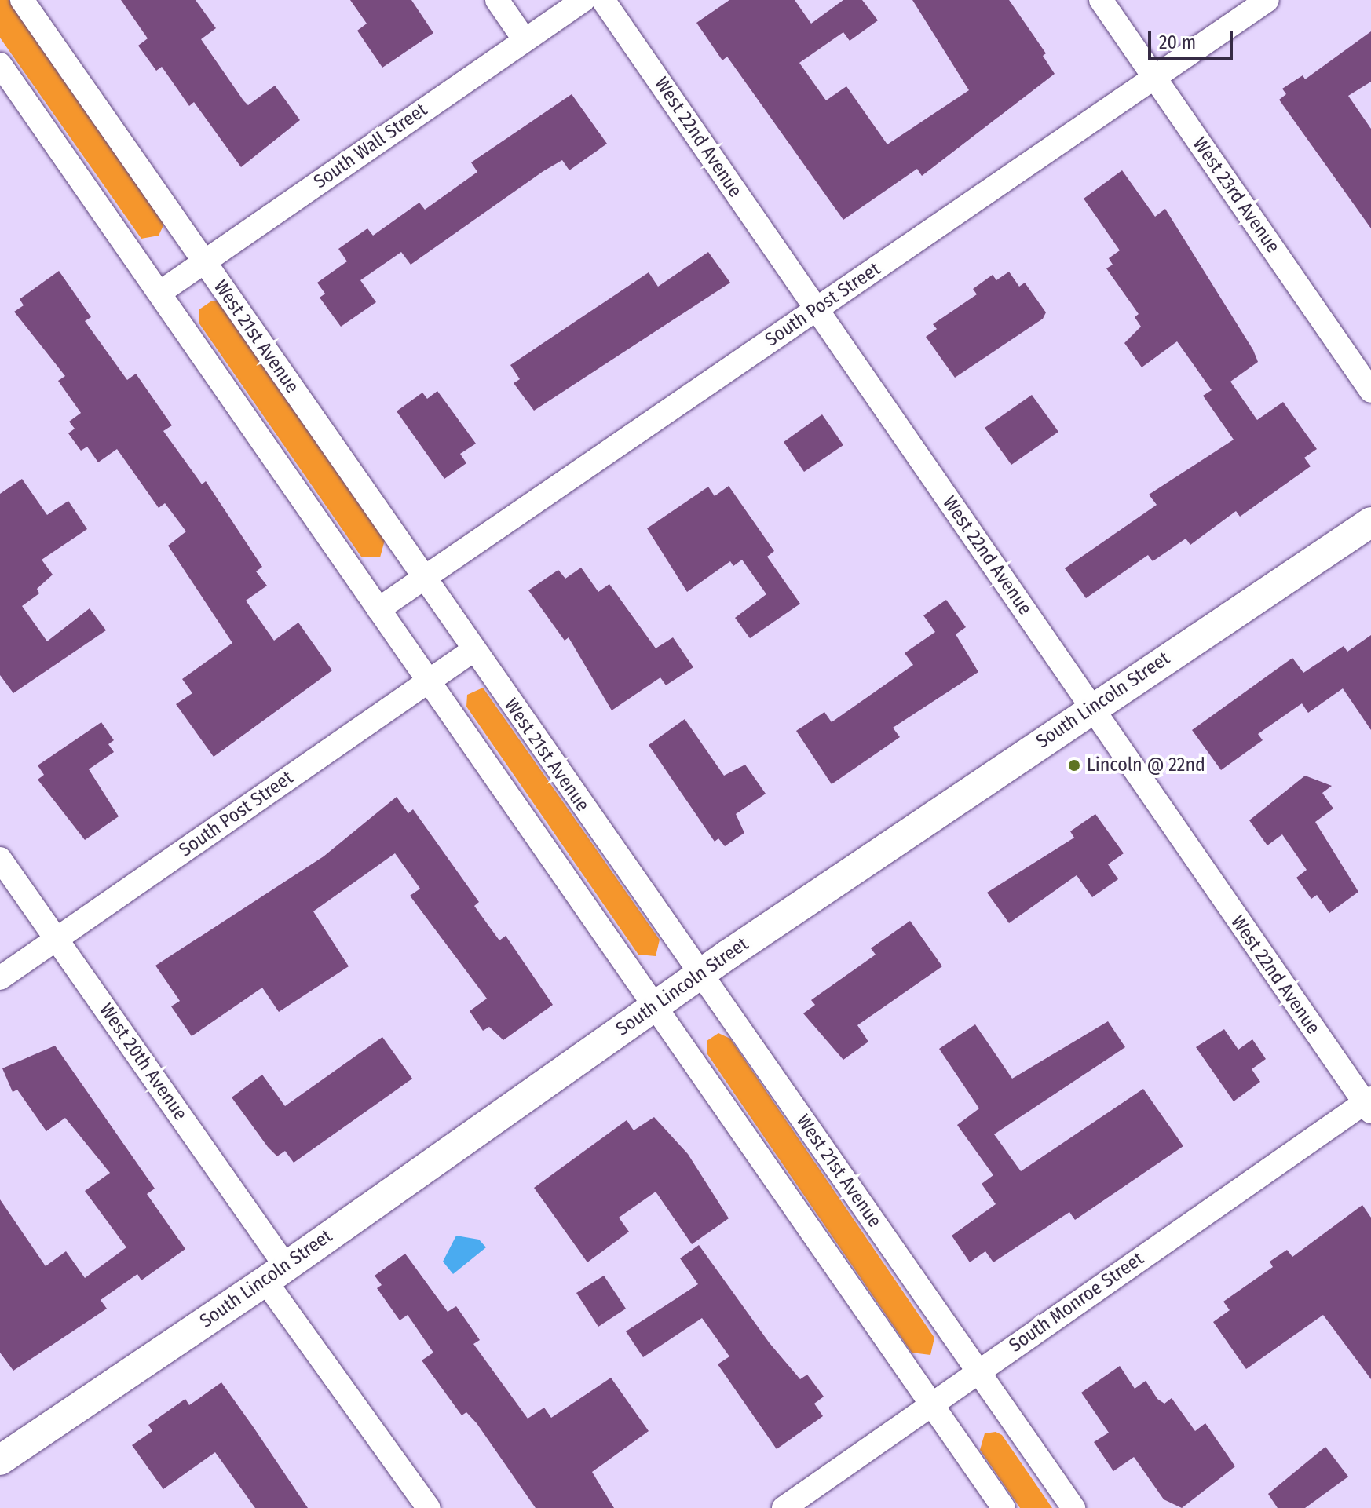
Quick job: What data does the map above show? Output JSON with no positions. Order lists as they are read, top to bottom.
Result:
{
  "streets": {
    "street": [
      "West 22nd Avenue",
      "South Wall Street",
      "West 23rd Avenue",
      "South Post Street",
      "West 21st Avenue",
      "South Lincoln Street",
      "West 20th Avenue",
      "South Monroe Street"
    ]
  },
  "crossings": [
    ["West 22nd Avenue", "South Post Street"],
    ["West 22nd Avenue", "South Lincoln Street"],
    ["West 22nd Avenue", "South Monroe Street"],
    ["South Wall Street", "West 21st Avenue"],
    ["West 23rd Avenue", "South Post Street"],
    ["South Post Street", "West 21st Avenue"],
    ["South Post Street", "West 20th Avenue"],
    ["West 21st Avenue", "South Lincoln Street"],
    ["West 21st Avenue", "South Monroe Street"],
    ["South Lincoln Street", "West 20th Avenue"]
  ],
  "places": ["Lincoln @ 22nd"],
  "scale_bar": "20 m"
}
